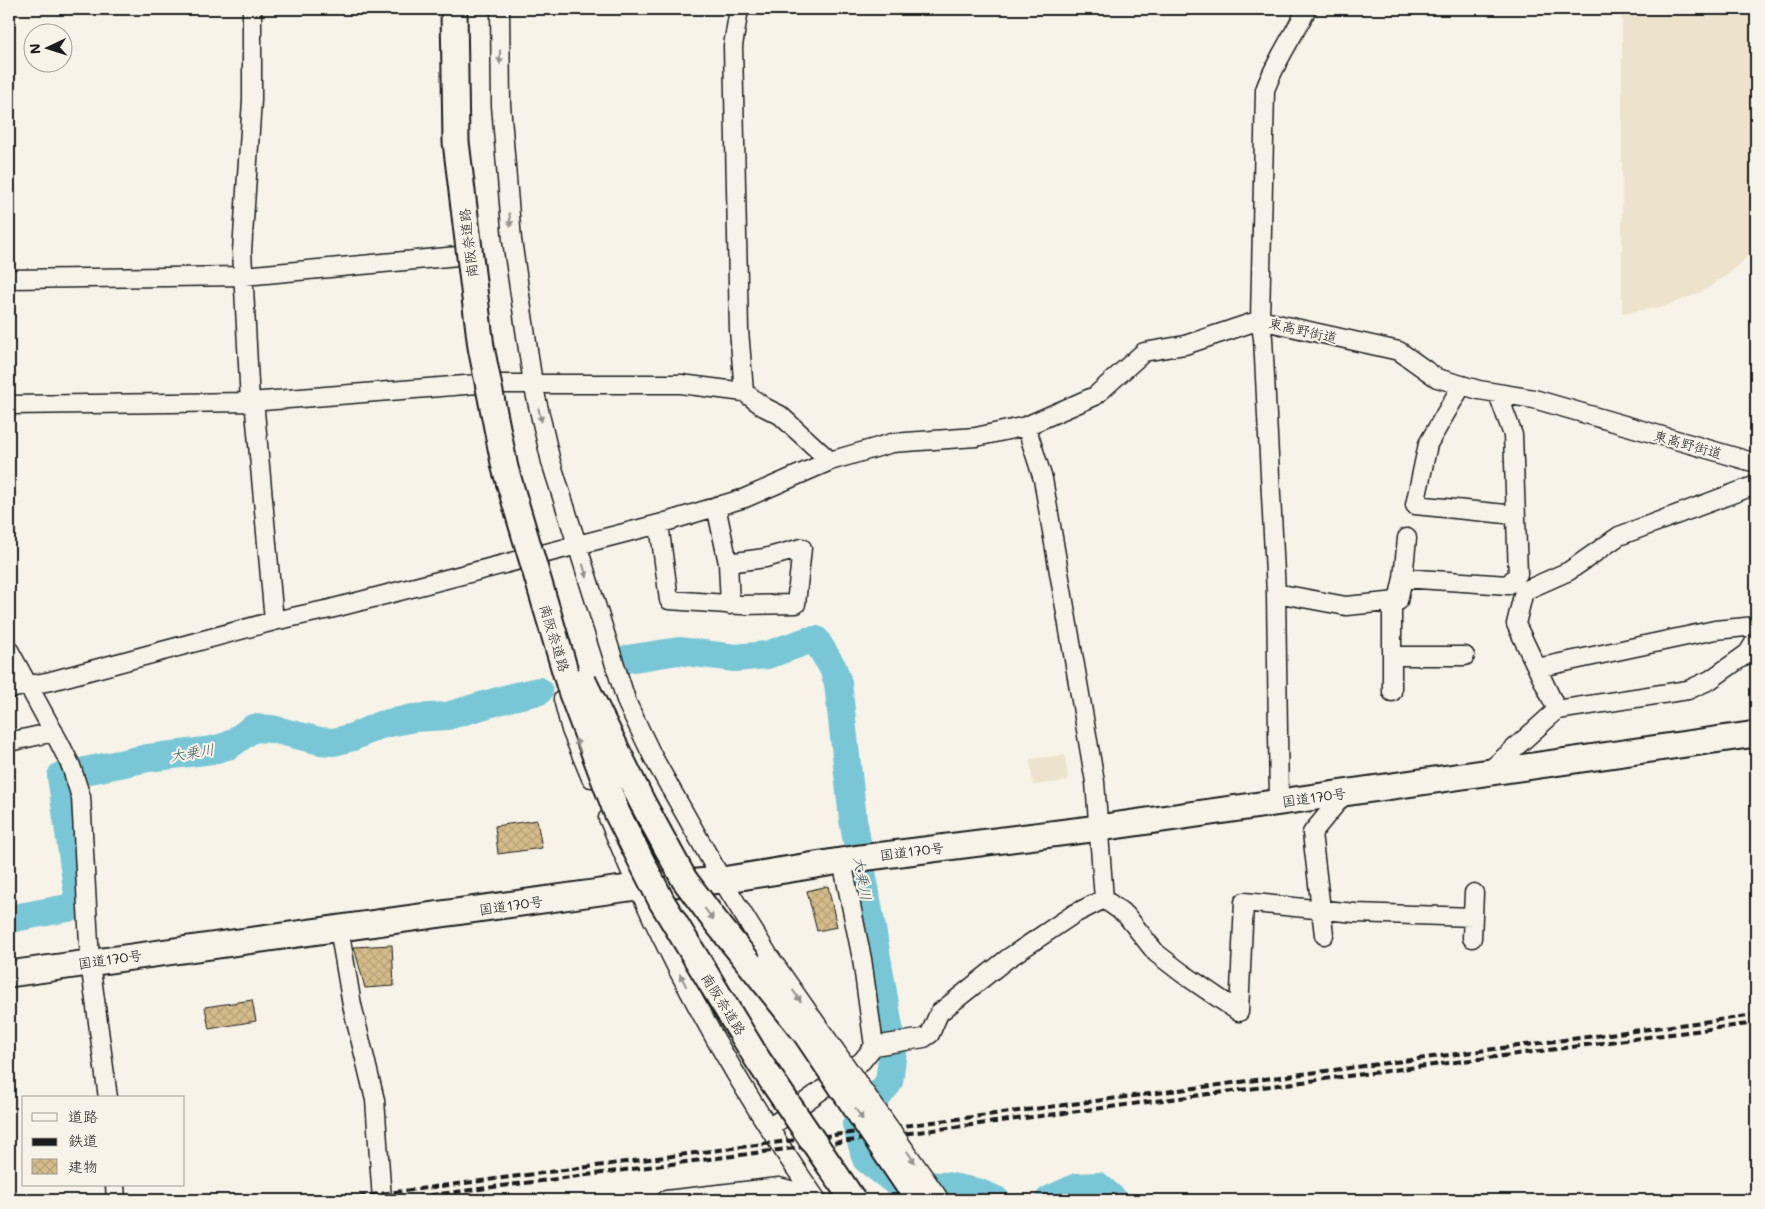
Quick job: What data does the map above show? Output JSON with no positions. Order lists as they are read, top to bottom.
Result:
{
  "streets": {
    "highway": ["南阪奈道路", "国道170号"],
    "street": ["東高野街道"]
  },
  "water": ["大乗川"],
  "legend": ["道路", "鉄道", "建物"],
  "north": "left"
}
